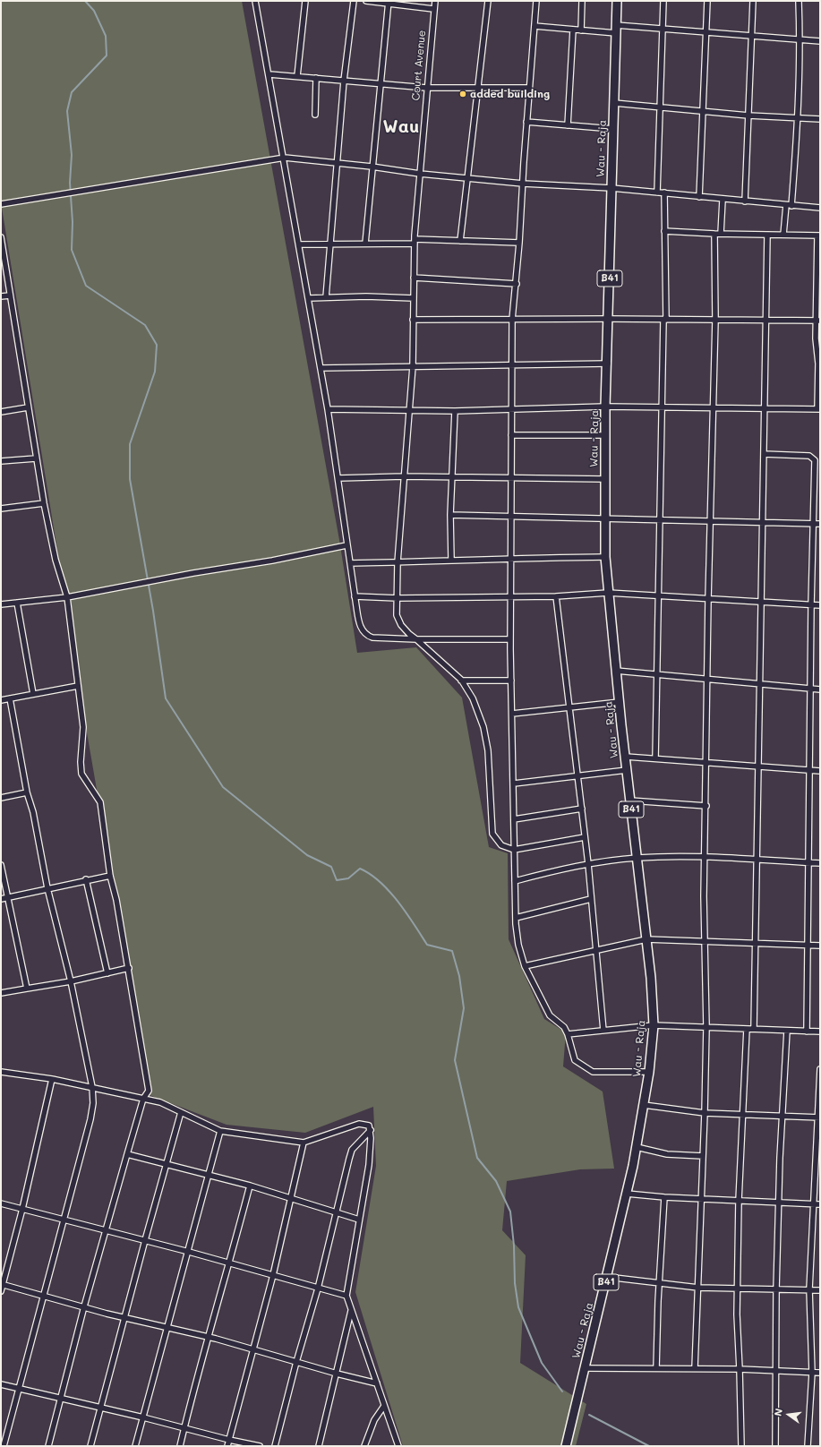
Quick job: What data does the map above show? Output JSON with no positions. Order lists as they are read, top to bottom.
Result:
{
  "streets": {
    "main road": ["Wau - Raja", "B41"],
    "street": ["Court Avenue"]
  },
  "districts": ["Wau"],
  "places": ["added building"],
  "north": "left"
}
